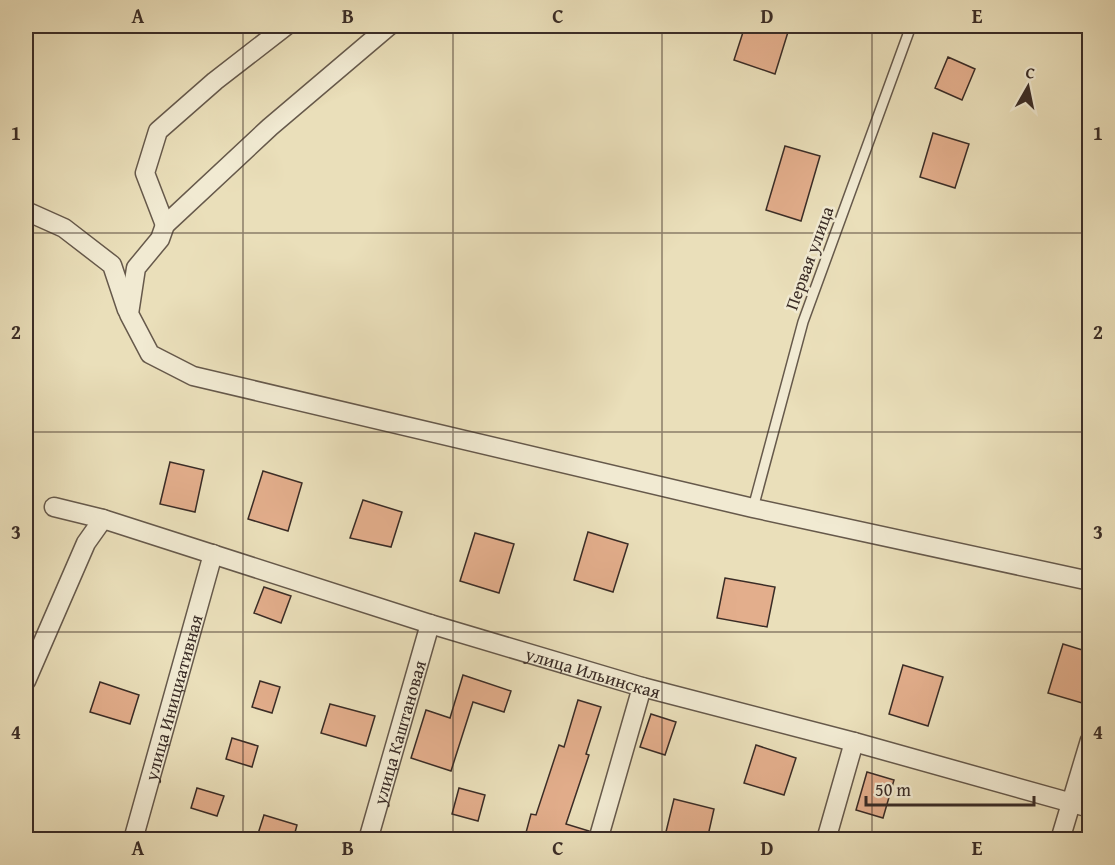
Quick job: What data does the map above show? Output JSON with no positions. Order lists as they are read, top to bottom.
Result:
{
  "streets": {
    "street": ["улица Ильинская", "улица Инициативная", "улица Каштановая"],
    "lane": ["Первая улица"]
  },
  "crossings": [
    ["улица Ильинская", "улица Инициативная"],
    ["улица Ильинская", "улица Каштановая"]
  ],
  "scale_bar": "50 m",
  "north": "top",
  "grid": {
    "columns": [
      "A",
      "B",
      "C",
      "D",
      "E"
    ],
    "rows": [
      "1",
      "2",
      "3",
      "4"
    ]
  }
}
